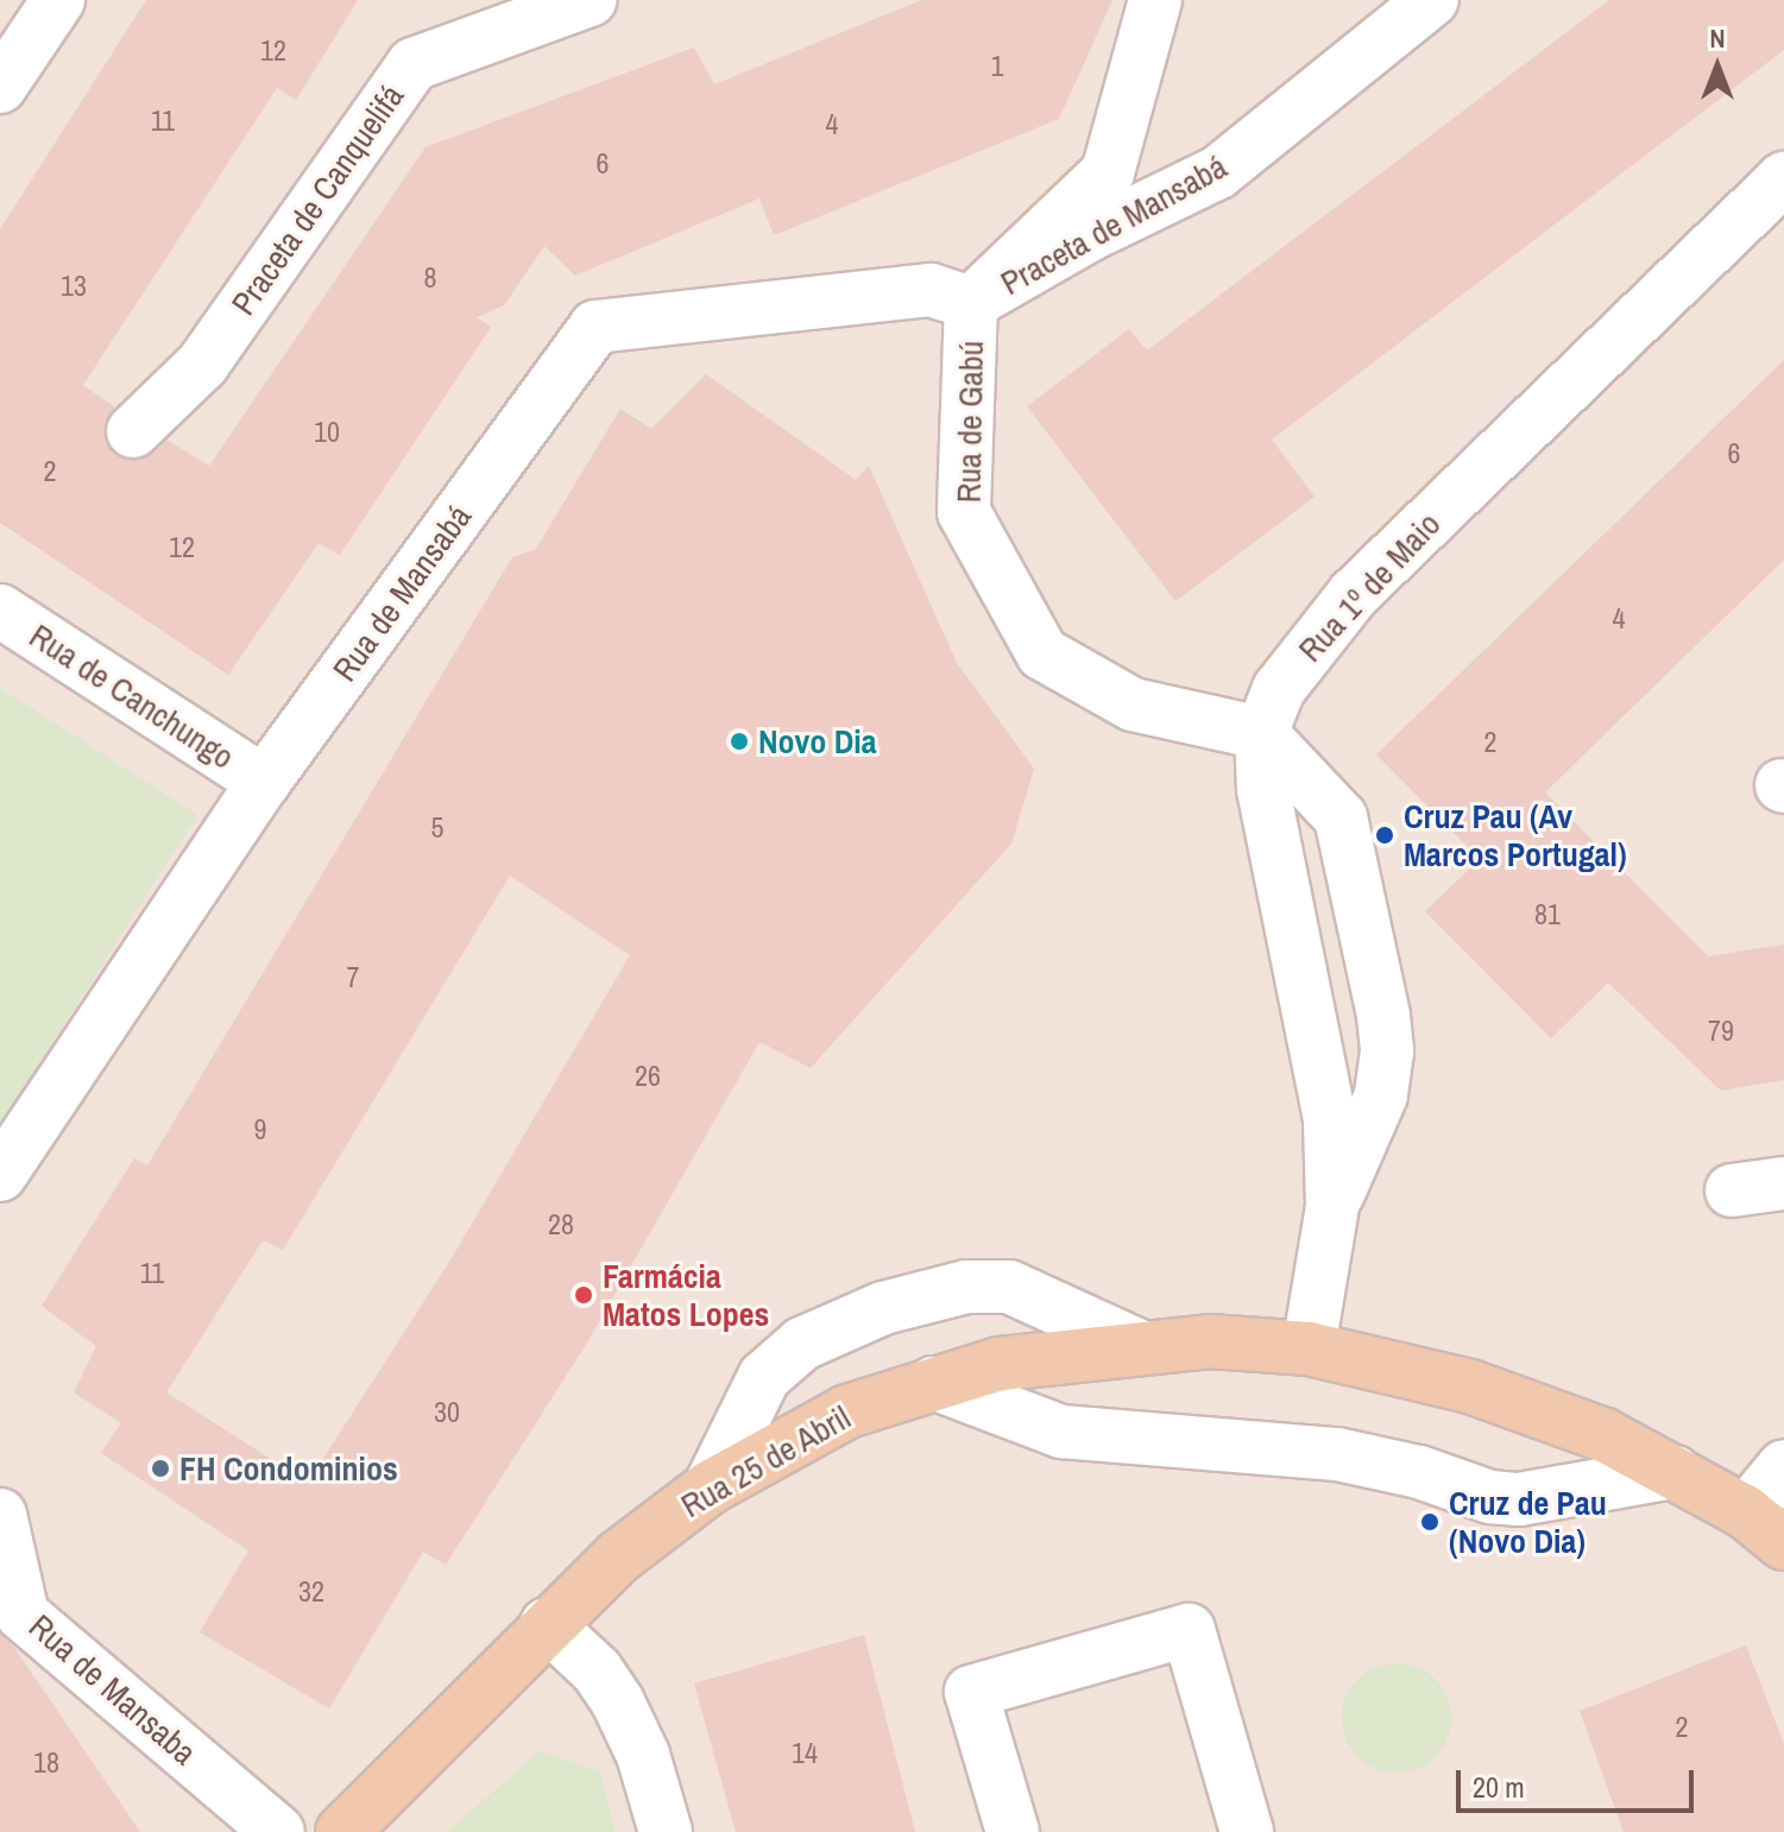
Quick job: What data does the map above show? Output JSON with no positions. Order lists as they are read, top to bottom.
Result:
{
  "streets": {
    "main road": ["Rua 25 de Abril"],
    "street": [
      "Praceta de Canquelifá",
      "Praceta de Mansabá",
      "Rua de Gabú",
      "Rua 1º de Maio",
      "Rua de Mansabá",
      "Rua de Canchungo",
      "Rua de Mansaba"
    ]
  },
  "crossings": [
    ["Praceta de Mansabá", "Rua de Gabú"],
    ["Praceta de Mansabá", "Rua de Mansabá"],
    ["Rua de Gabú", "Rua 1º de Maio"],
    ["Rua de Gabú", "Rua de Mansabá"],
    ["Rua 1º de Maio", "Rua 25 de Abril"],
    ["Rua de Mansabá", "Rua de Canchungo"]
  ],
  "places": [
    "Novo Dia",
    "Cruz Pau (Av Marcos Portugal)",
    "Farmácia Matos Lopes",
    "FH Condominios",
    "Cruz de Pau (Novo Dia)"
  ],
  "house_numbers": [
    "12",
    "1",
    "11",
    "4",
    "6",
    "8",
    "13",
    "10",
    "6",
    "2",
    "12",
    "4",
    "2",
    "5",
    "81",
    "7",
    "79",
    "26",
    "9",
    "28",
    "11",
    "30",
    "32",
    "2",
    "14",
    "18"
  ],
  "scale_bar": "20 m",
  "north": "top"
}
